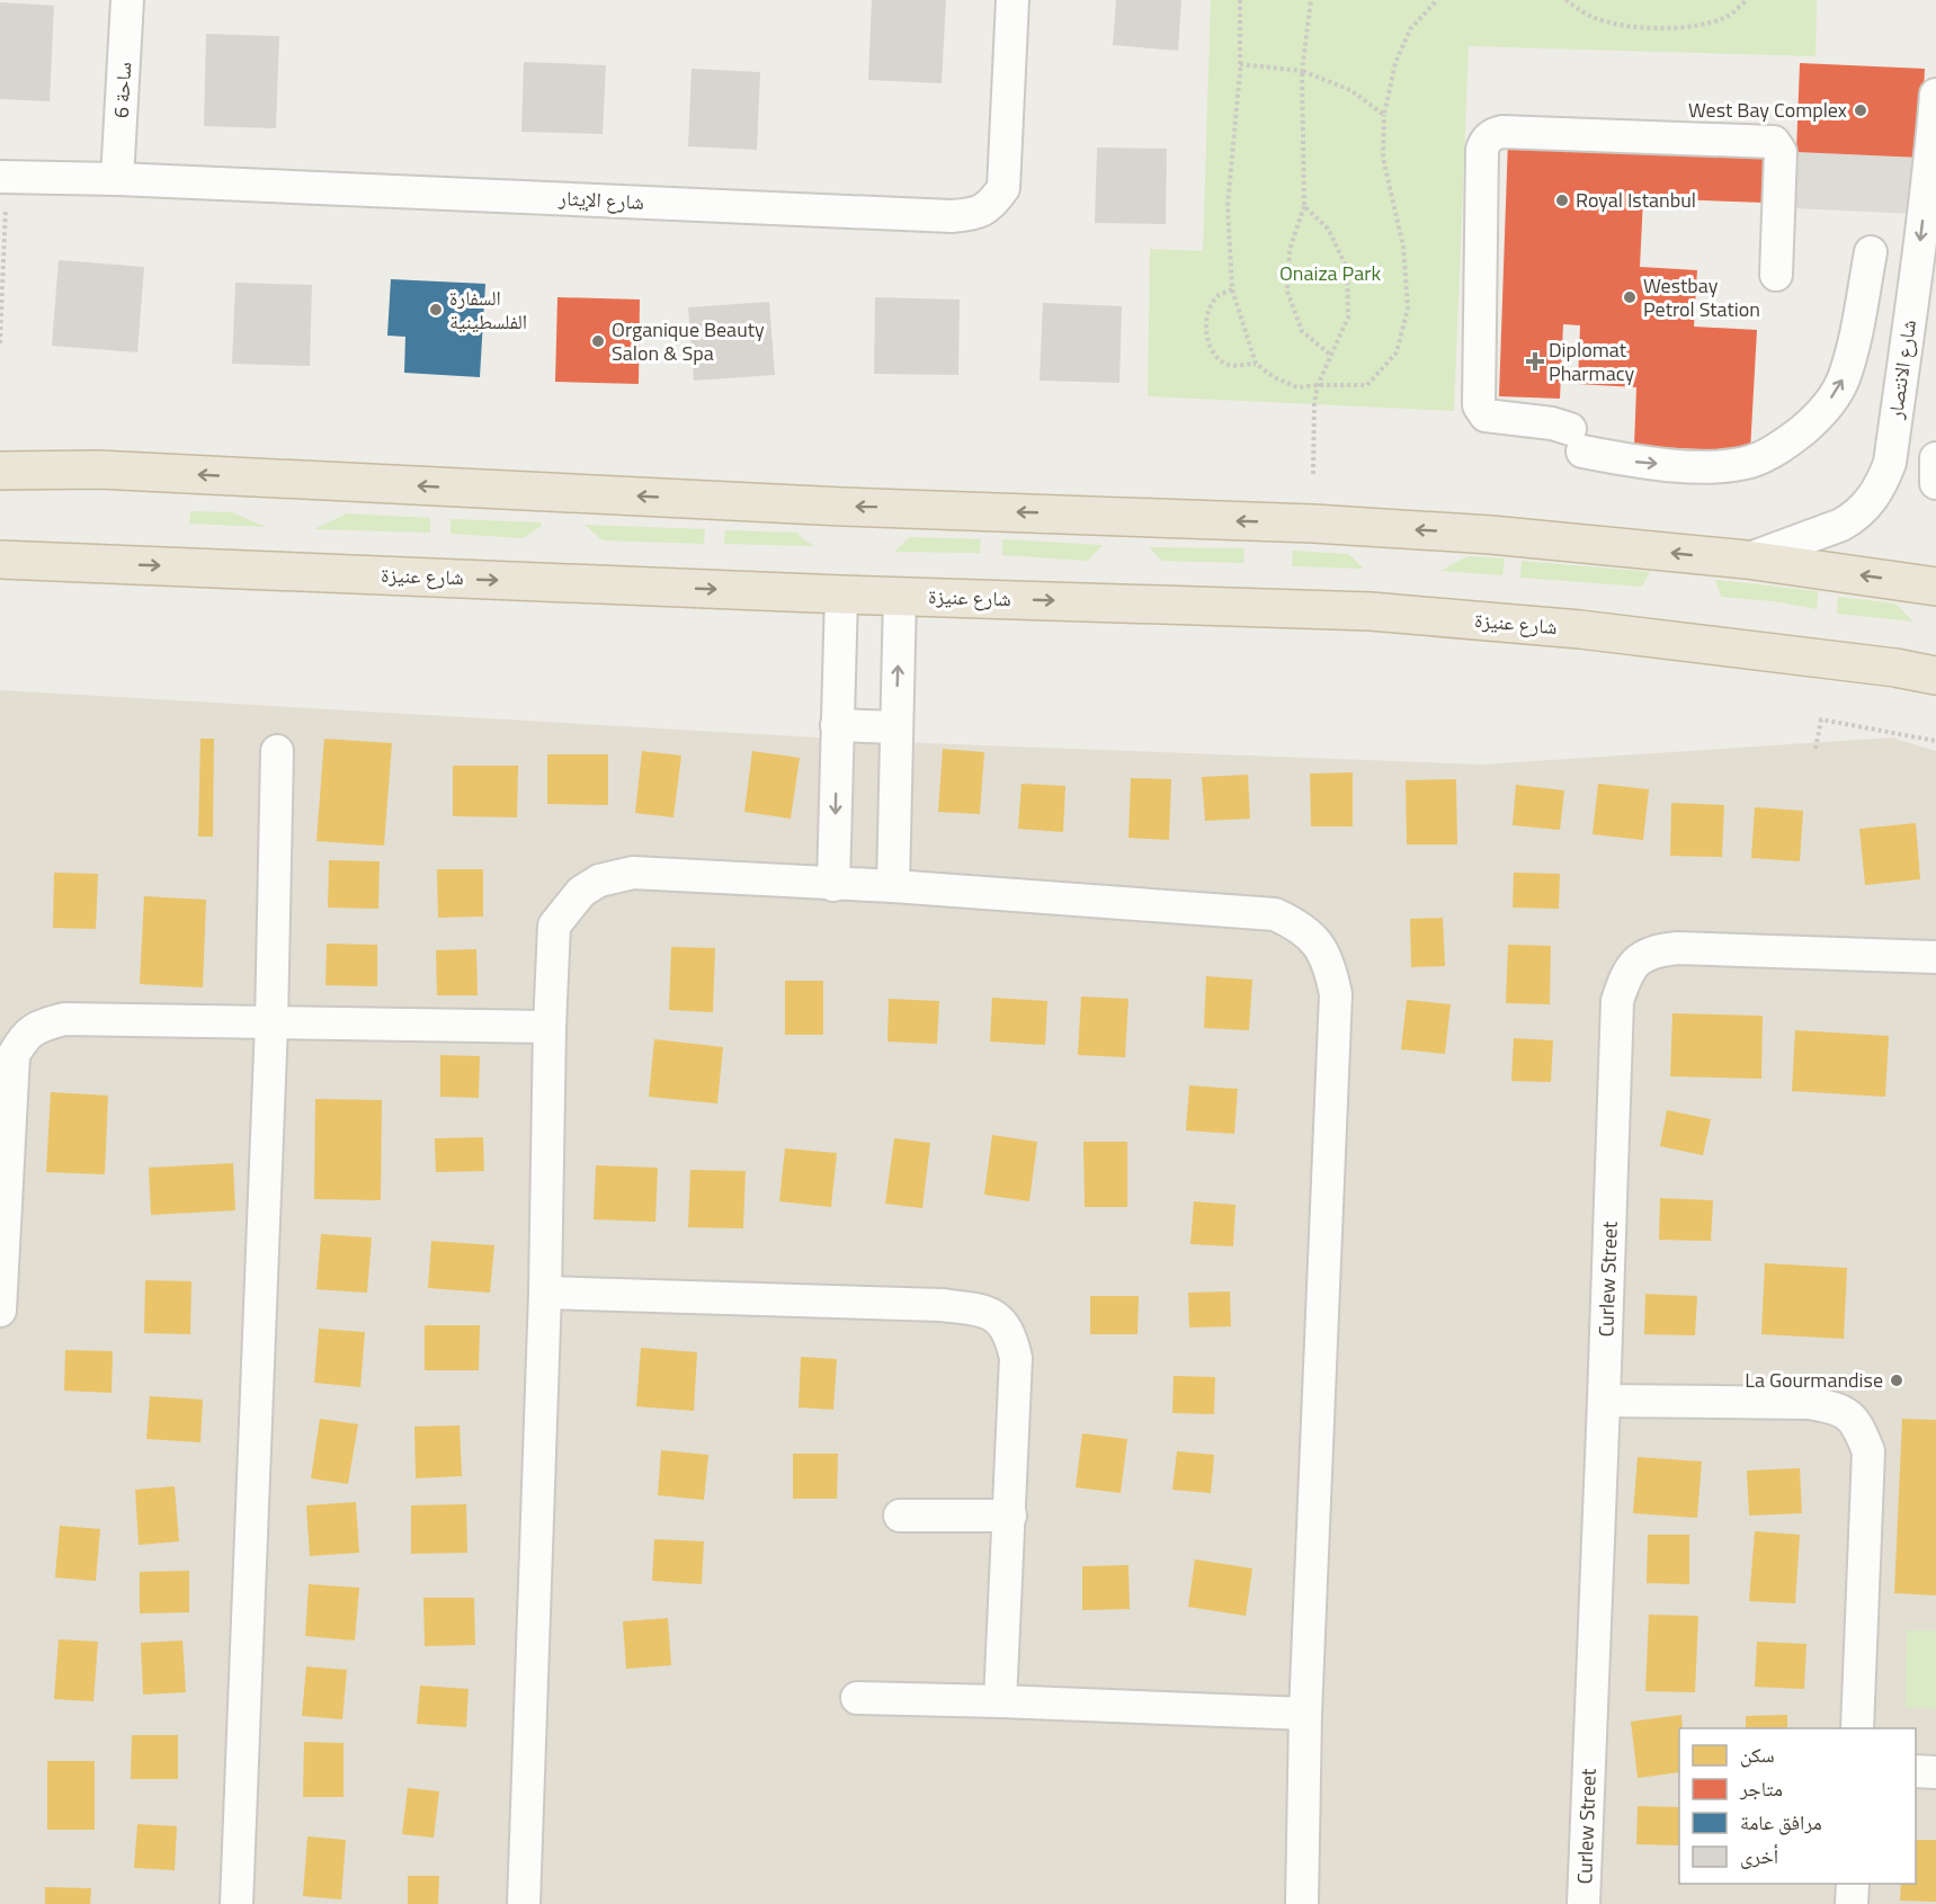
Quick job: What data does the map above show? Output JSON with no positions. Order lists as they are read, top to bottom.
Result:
{
  "streets": {
    "highway": ["شارع عنيزة"],
    "street": [
      "ساحة 6",
      "شارع الإيثار",
      "شارع الانتصار",
      "Curlew Street"
    ]
  },
  "crossings": [
    ["ساحة 6", "شارع الإيثار"]
  ],
  "one_way": ["شارع الانتصار"],
  "parks": ["Onaiza Park"],
  "places": {
    "other": [
      "West Bay Complex",
      "Royal Istanbul",
      "Westbay Petrol Station",
      "السفارة الفلسطينية",
      "Organique Beauty Salon & Spa",
      "La Gourmandise"
    ],
    "health": ["Diplomat Pharmacy"]
  },
  "legend": [
    "سكن",
    "متاجر",
    "مرافق عامة",
    "أخرى"
  ]
}
